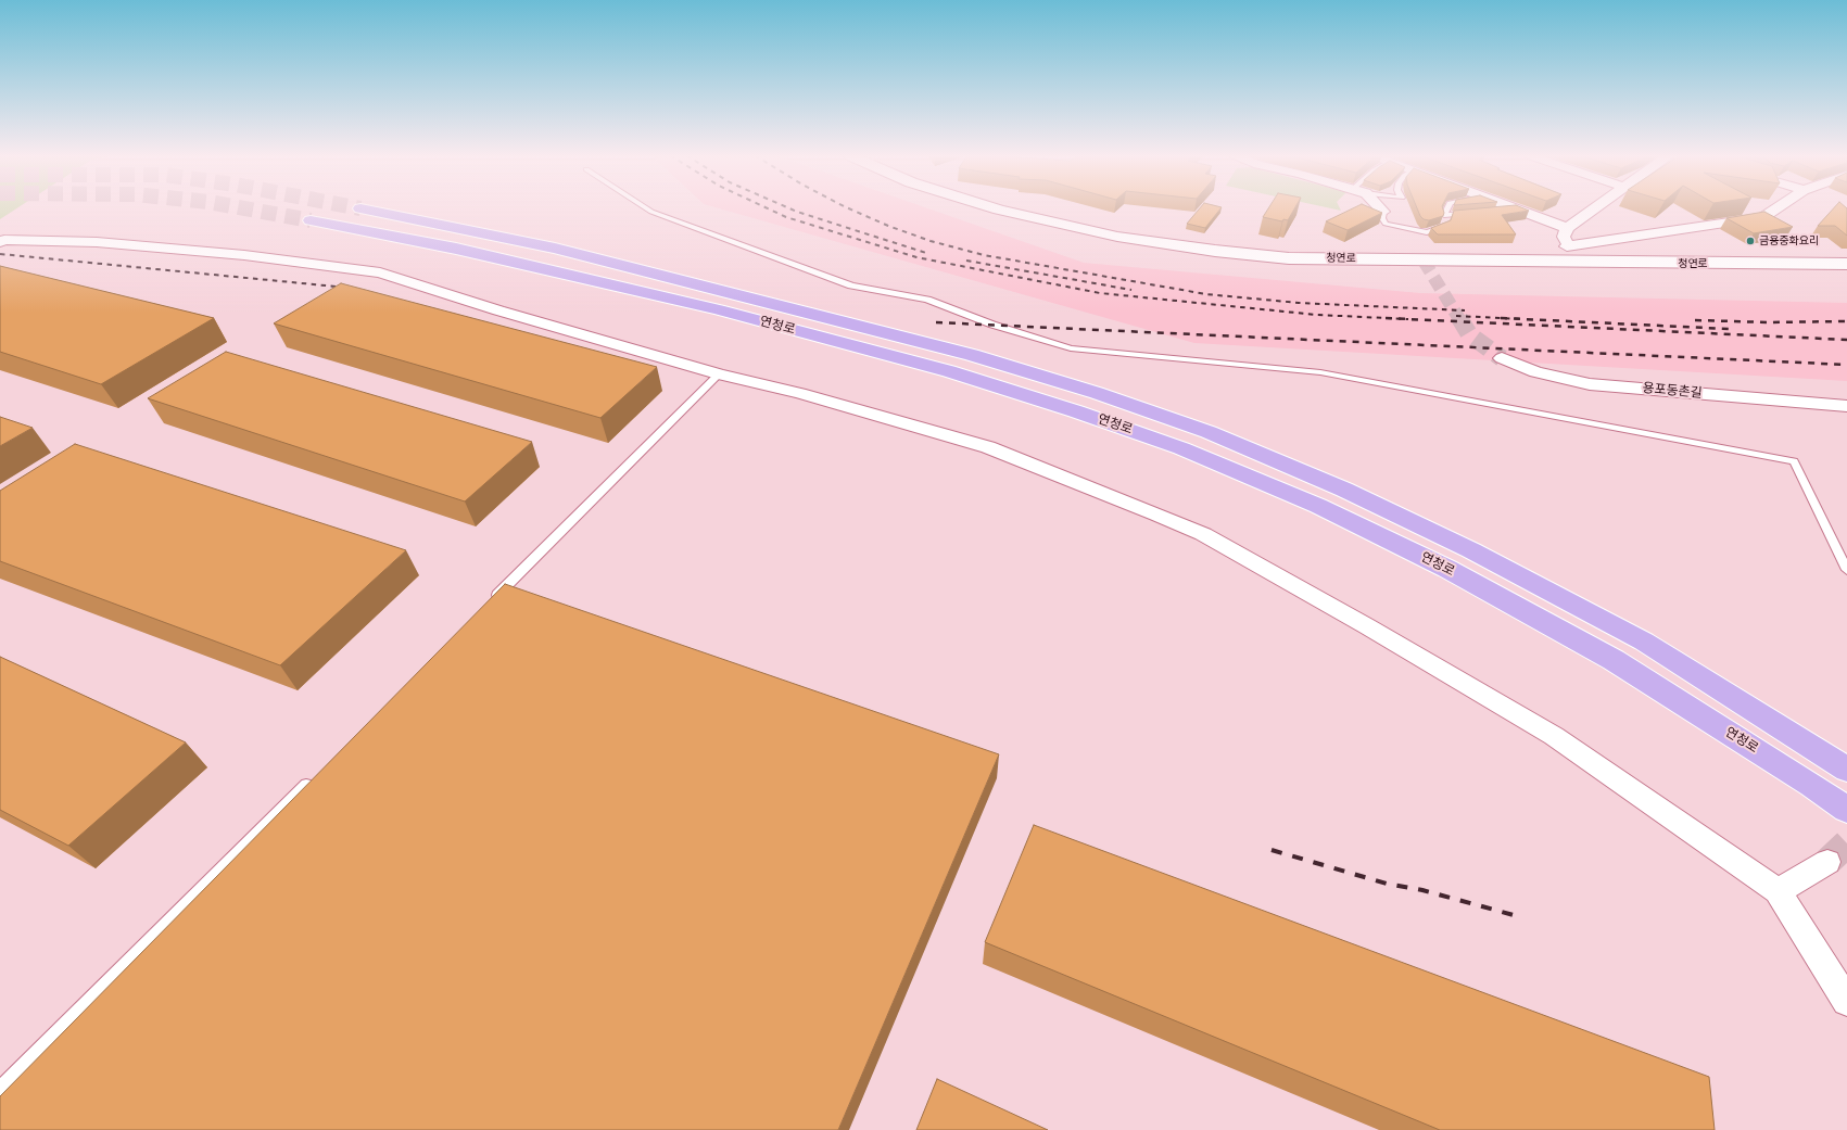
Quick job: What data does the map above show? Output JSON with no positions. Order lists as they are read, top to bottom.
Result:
{
  "streets": {
    "highway": ["연청로"],
    "main road": ["청연로"],
    "street": ["용포동촌길"]
  },
  "places": ["금용중화요리"]
}
